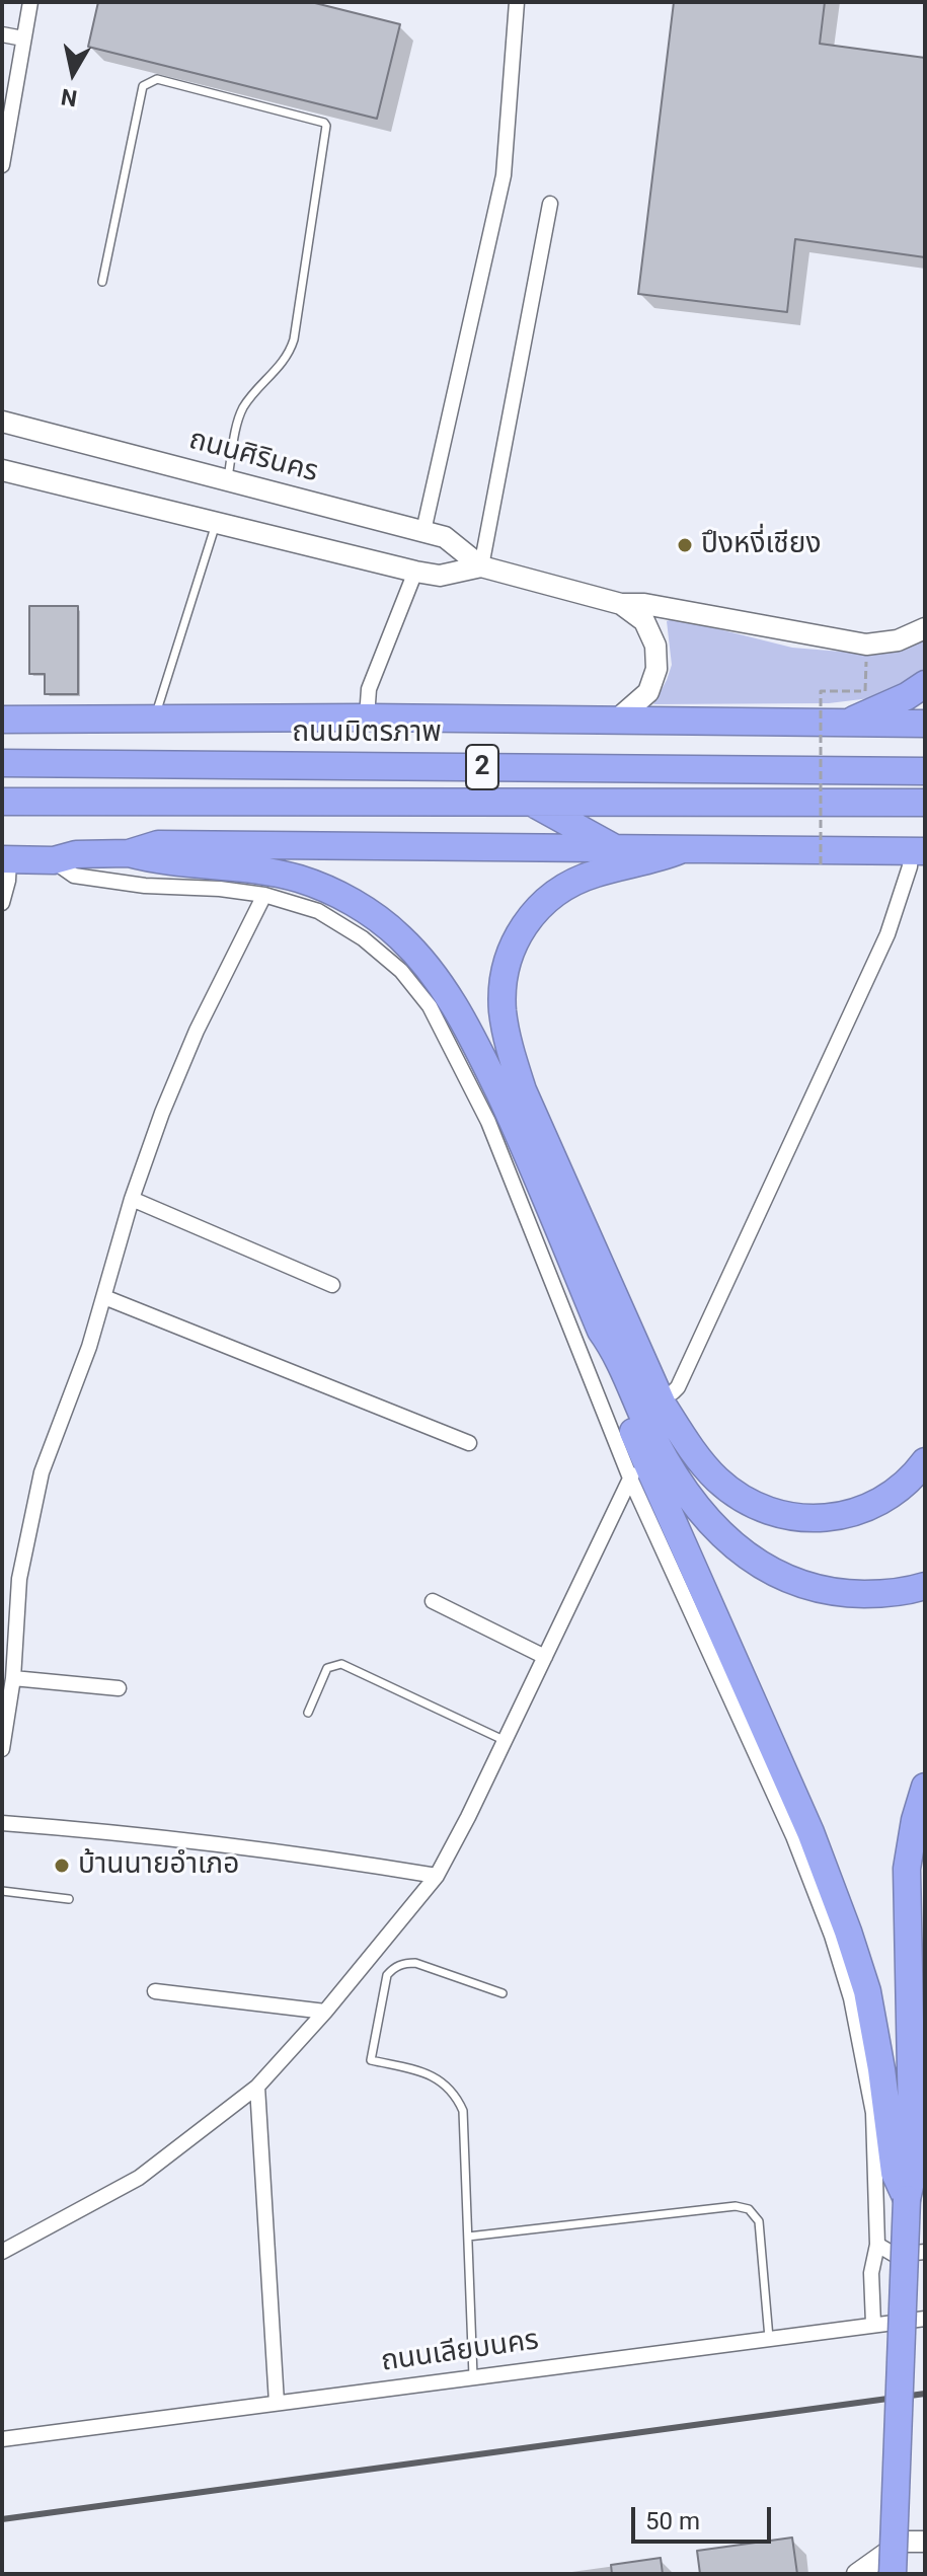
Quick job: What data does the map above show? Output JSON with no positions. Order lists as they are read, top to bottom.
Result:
{
  "streets": {
    "highway": ["ถนนมิตรภาพ", "2"],
    "street": ["ถนนศิรินคร", "ถนนเลียบนคร"]
  },
  "places": ["ปึงหงี่เชียง", "บ้านนายอำเภอ"],
  "scale_bar": "50 m",
  "north": "bottom"
}
